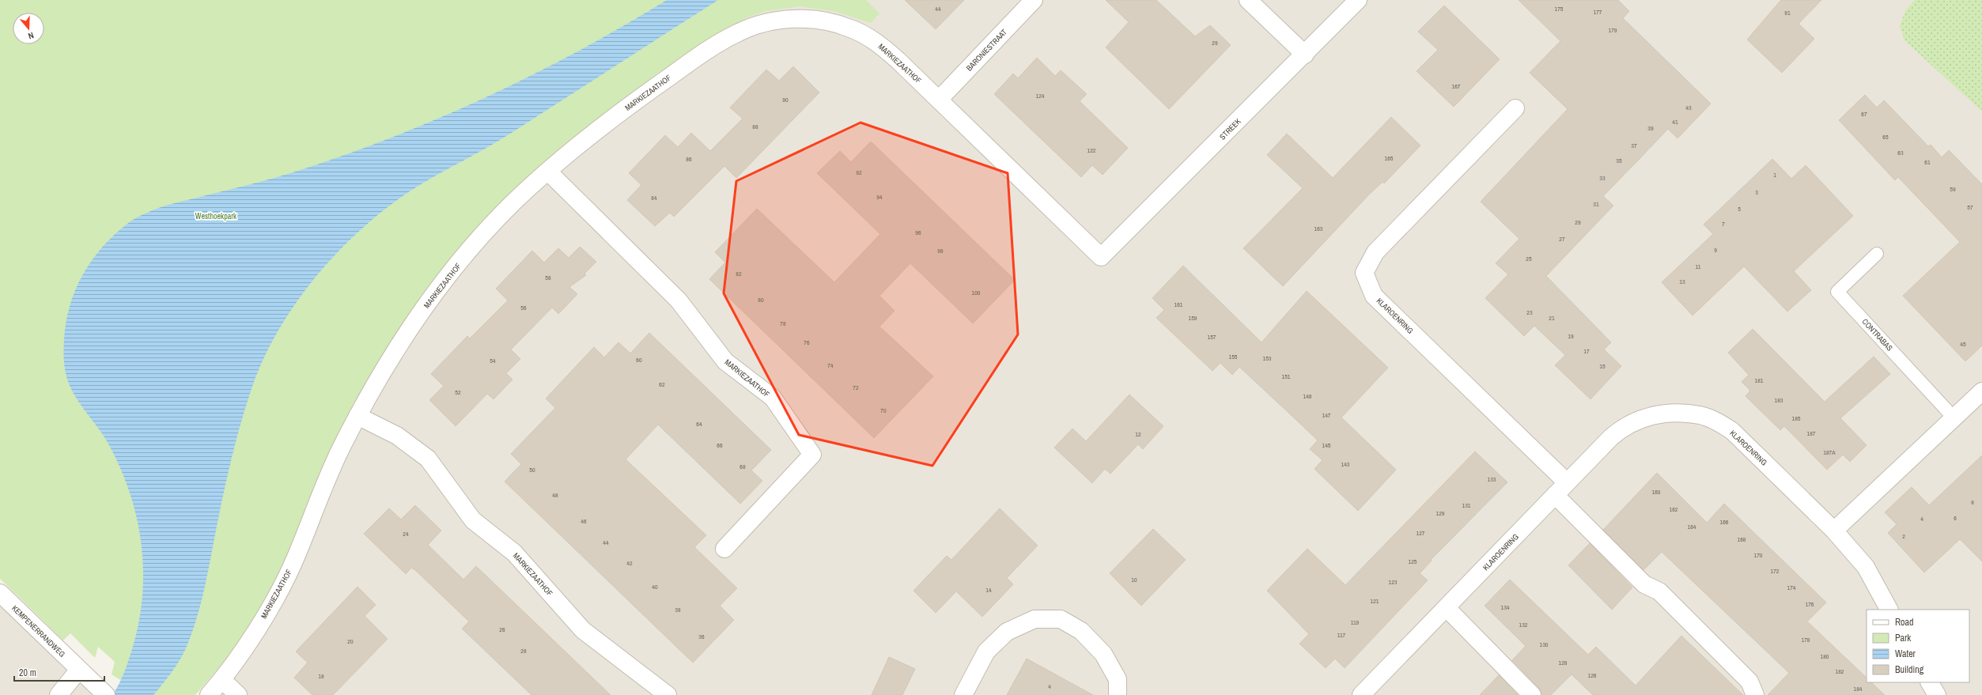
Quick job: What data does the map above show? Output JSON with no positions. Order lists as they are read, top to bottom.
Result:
{
  "streets": {
    "street": [
      "BARONIESTRAAT",
      "MARKIEZAATHOF",
      "STREEK",
      "KLAROENRING",
      "KEMPENERRANDWEG"
    ],
    "lane": ["CONTRABAS"]
  },
  "crossings": [
    ["BARONIESTRAAT", "MARKIEZAATHOF"],
    ["MARKIEZAATHOF", "STREEK"]
  ],
  "parks": ["Westhoekpark"],
  "house_numbers": [
    "44",
    "175",
    "177",
    "91",
    "179",
    "29",
    "167",
    "124",
    "90",
    "43",
    "67",
    "41",
    "88",
    "39",
    "65",
    "37",
    "122",
    "63",
    "165",
    "86",
    "35",
    "61",
    "92",
    "1",
    "33",
    "59",
    "3",
    "94",
    "84",
    "31",
    "57",
    "5",
    "29",
    "7",
    "163",
    "96",
    "27",
    "9",
    "98",
    "25",
    "11",
    "82",
    "58",
    "13",
    "100",
    "80",
    "161",
    "56",
    "23",
    "159",
    "21",
    "78",
    "19",
    "157",
    "76",
    "45",
    "17",
    "155",
    "153",
    "60",
    "54",
    "74",
    "15",
    "151",
    "181",
    "62",
    "72",
    "52",
    "149",
    "183",
    "70",
    "147",
    "185",
    "64",
    "187",
    "12",
    "66",
    "145",
    "187A",
    "143",
    "68",
    "50",
    "133",
    "160",
    "48",
    "8",
    "131",
    "162",
    "129",
    "6",
    "4",
    "46",
    "166",
    "164",
    "127",
    "24",
    "2",
    "168",
    "44",
    "170",
    "125",
    "42",
    "172",
    "10",
    "123",
    "40",
    "174",
    "14",
    "121",
    "176",
    "134",
    "38",
    "119",
    "132",
    "26",
    "117",
    "36",
    "178",
    "20",
    "130",
    "28",
    "180",
    "128",
    "182",
    "126",
    "18",
    "4",
    "184"
  ],
  "legend": [
    "Road",
    "Park",
    "Water",
    "Building"
  ],
  "scale_bar": "20 m",
  "north": "bottom"
}
